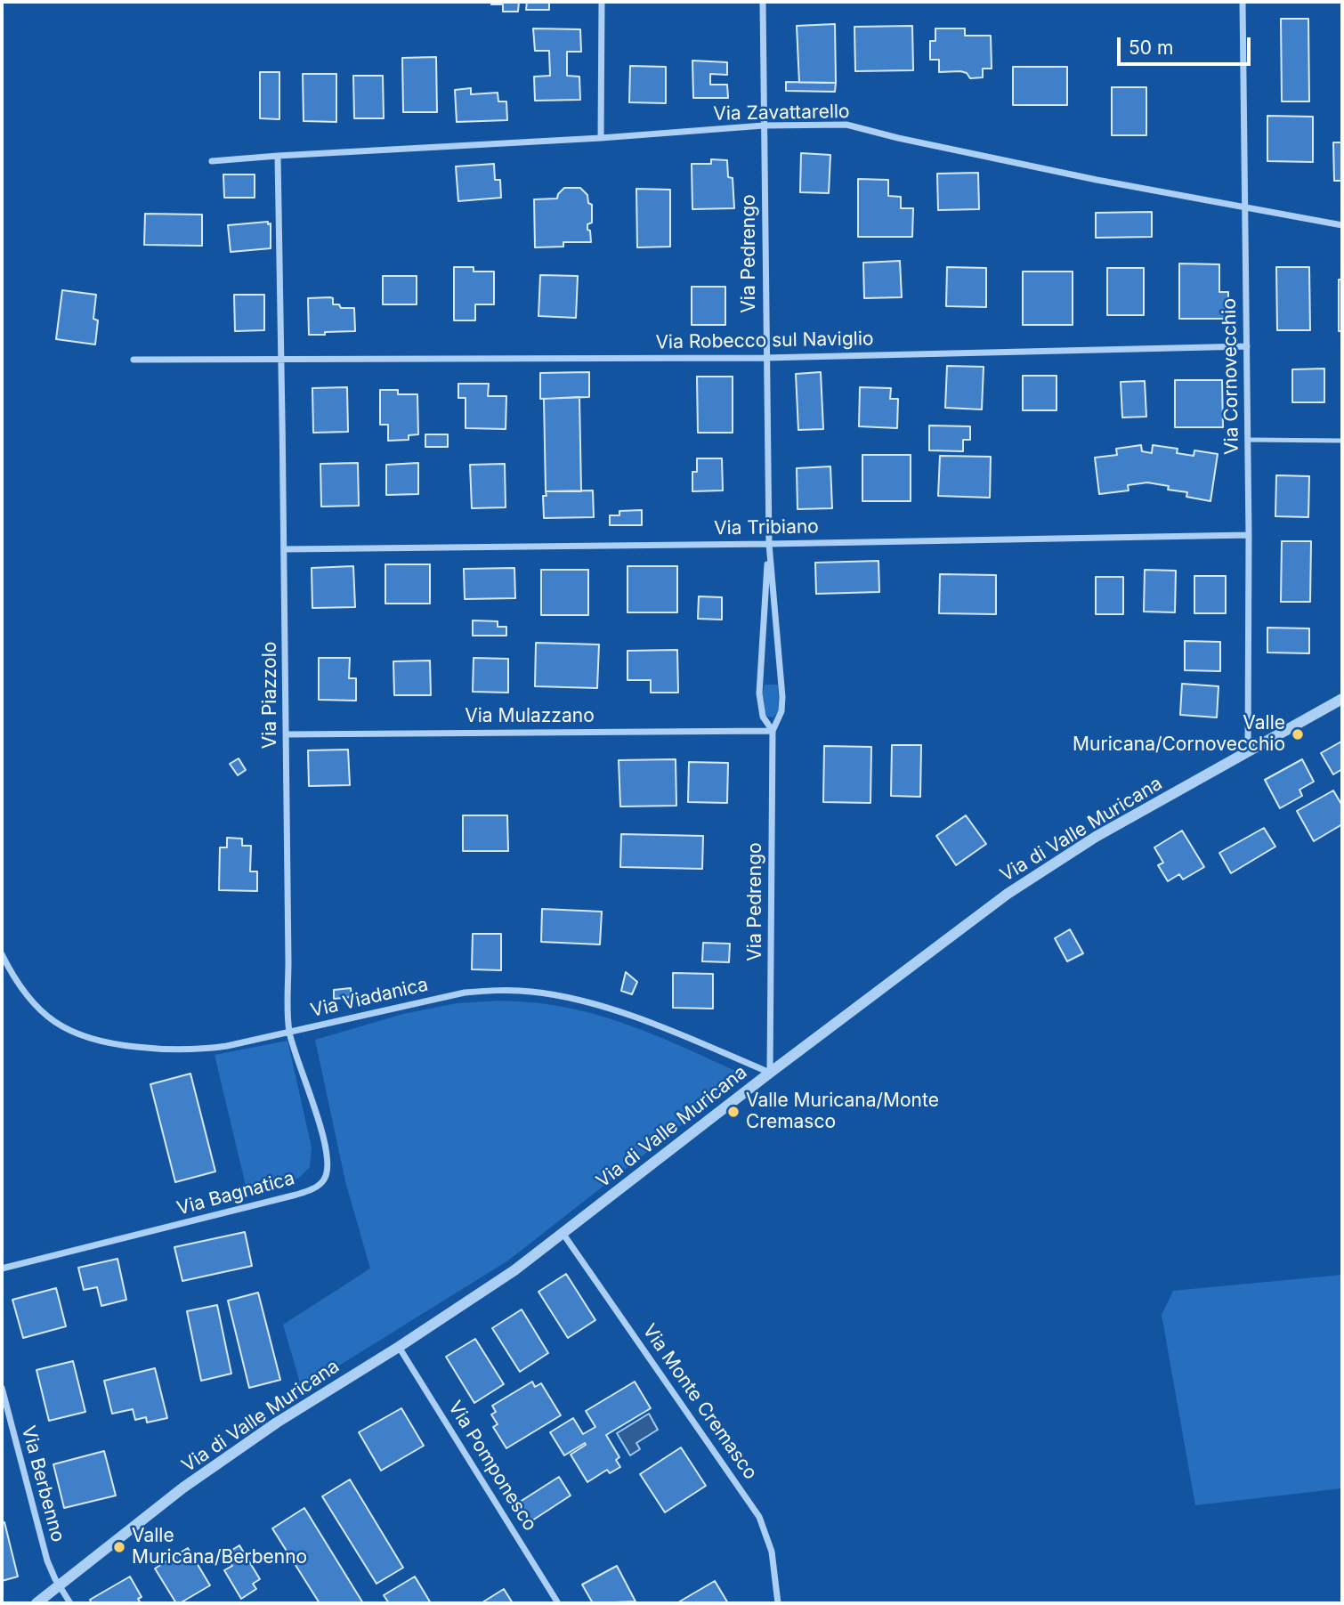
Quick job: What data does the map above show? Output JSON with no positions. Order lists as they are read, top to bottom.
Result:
{
  "streets": {
    "street": [
      "Via Zavattarello",
      "Via Pedrengo",
      "Via Robecco sul Naviglio",
      "Via Cornovecchio",
      "Via Tribiano",
      "Via Piazzolo",
      "Via Mulazzano",
      "Via di Valle Muricana",
      "Via Viadanica",
      "Via Bagnatica",
      "Via Monte Cremasco",
      "Via Pomponesco",
      "Via Berbenno"
    ]
  },
  "crossings": [
    ["Via Zavattarello", "Via Pedrengo"],
    ["Via Zavattarello", "Via Cornovecchio"],
    ["Via Zavattarello", "Via Piazzolo"],
    ["Via Pedrengo", "Via Robecco sul Naviglio"],
    ["Via Pedrengo", "Via Tribiano"],
    ["Via Pedrengo", "Via Mulazzano"],
    ["Via Pedrengo", "Via di Valle Muricana"],
    ["Via Pedrengo", "Via Viadanica"],
    ["Via Robecco sul Naviglio", "Via Cornovecchio"],
    ["Via Robecco sul Naviglio", "Via Piazzolo"],
    ["Via Cornovecchio", "Via Tribiano"],
    ["Via Cornovecchio", "Via di Valle Muricana"],
    ["Via Tribiano", "Via Piazzolo"],
    ["Via Piazzolo", "Via Mulazzano"],
    ["Via Piazzolo", "Via Viadanica"],
    ["Via Piazzolo", "Via Bagnatica"],
    ["Via di Valle Muricana", "Via Viadanica"],
    ["Via di Valle Muricana", "Via Monte Cremasco"],
    ["Via di Valle Muricana", "Via Pomponesco"],
    ["Via di Valle Muricana", "Via Berbenno"],
    ["Via Viadanica", "Via Bagnatica"]
  ],
  "places": ["Valle Muricana/Cornovecchio", "Valle Muricana/Monte Cremasco", "Valle Muricana/Berbenno"],
  "scale_bar": "50 m"
}
